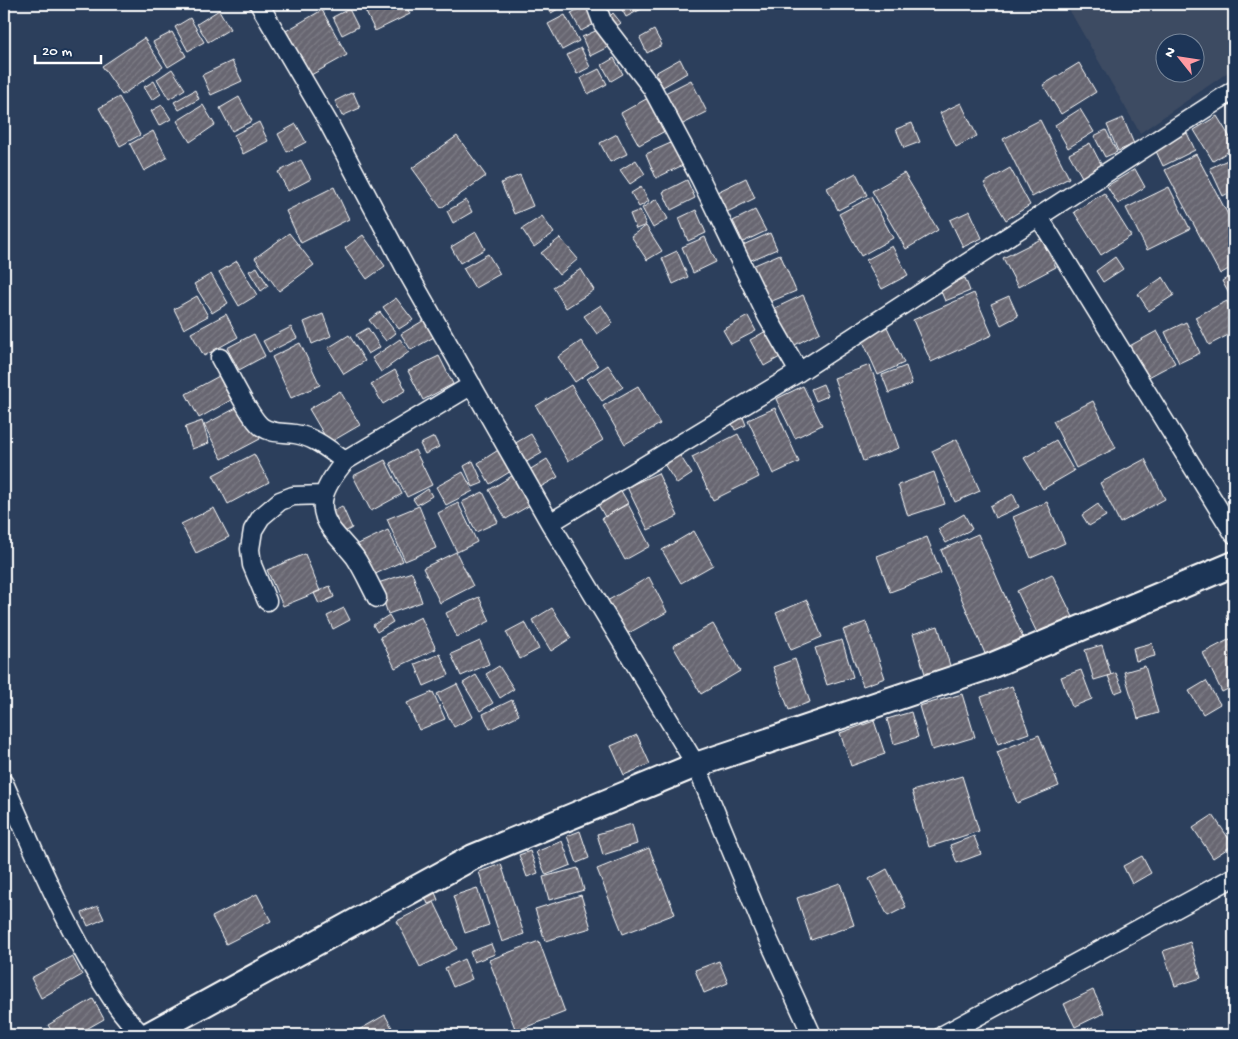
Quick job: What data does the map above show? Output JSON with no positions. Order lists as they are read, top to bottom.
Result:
{
  "scale_bar": "20 m",
  "north": "top left"
}
